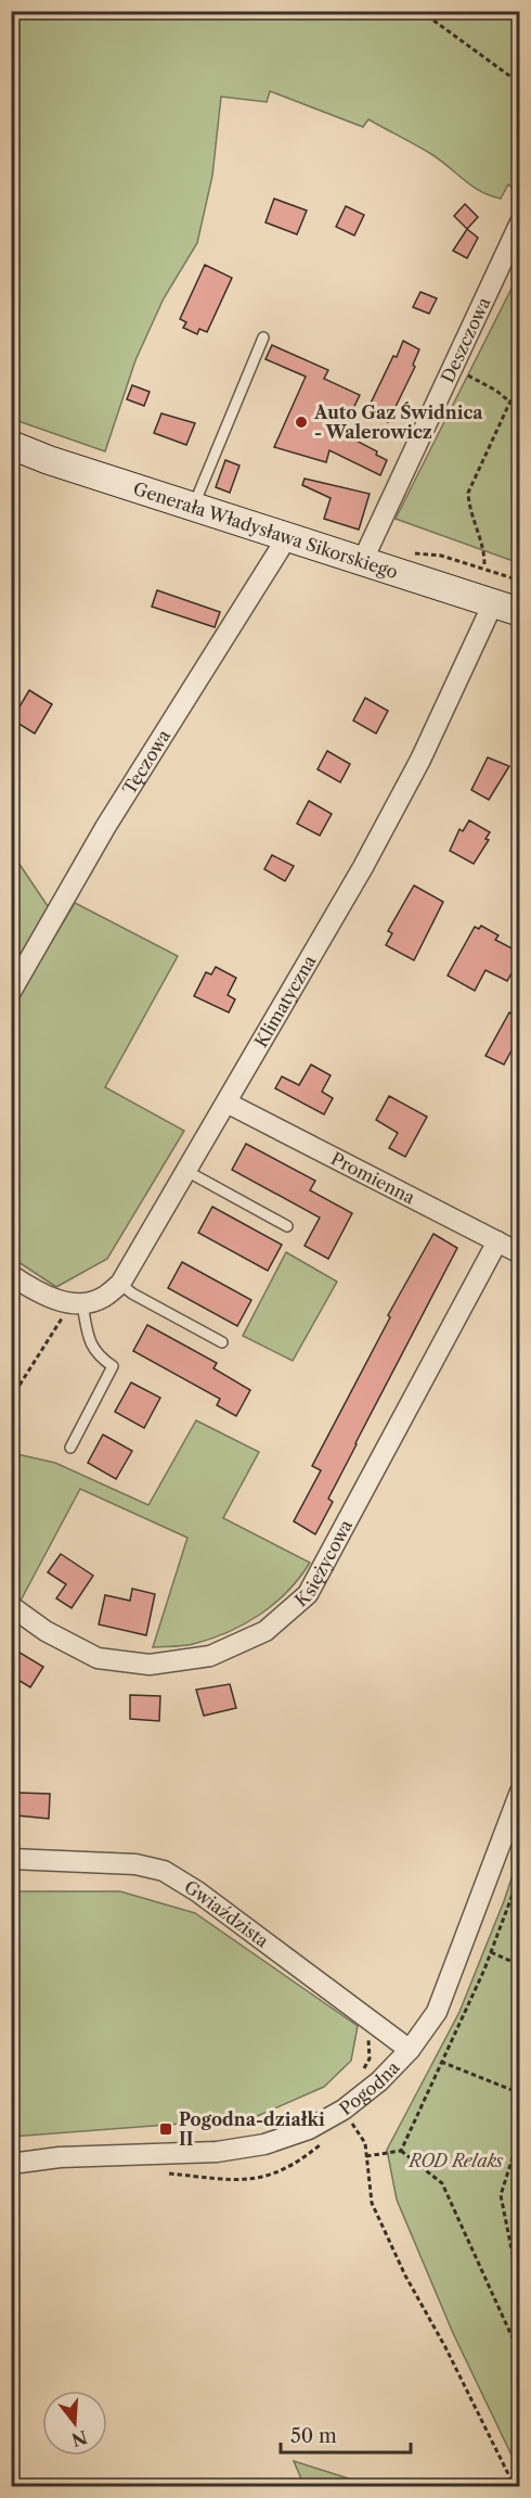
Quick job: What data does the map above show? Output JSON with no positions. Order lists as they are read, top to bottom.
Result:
{
  "streets": {
    "street": [
      "Deszczowa",
      "Generała Władysława Sikorskiego",
      "Tęczowa",
      "Klimatyczna",
      "Promienna",
      "Księżycowa",
      "Gwiaździsta",
      "Pogodna"
    ]
  },
  "crossings": [
    ["Deszczowa", "Generała Władysława Sikorskiego"],
    ["Generała Władysława Sikorskiego", "Tęczowa"],
    ["Generała Władysława Sikorskiego", "Klimatyczna"],
    ["Klimatyczna", "Promienna"],
    ["Promienna", "Księżycowa"],
    ["Gwiaździsta", "Pogodna"]
  ],
  "parks": ["ROD Relaks"],
  "places": {
    "other": ["Auto Gaz Świdnica - Walerowicz"],
    "transit": ["Pogodna-działki II"]
  },
  "scale_bar": "50 m",
  "north": "bottom"
}
